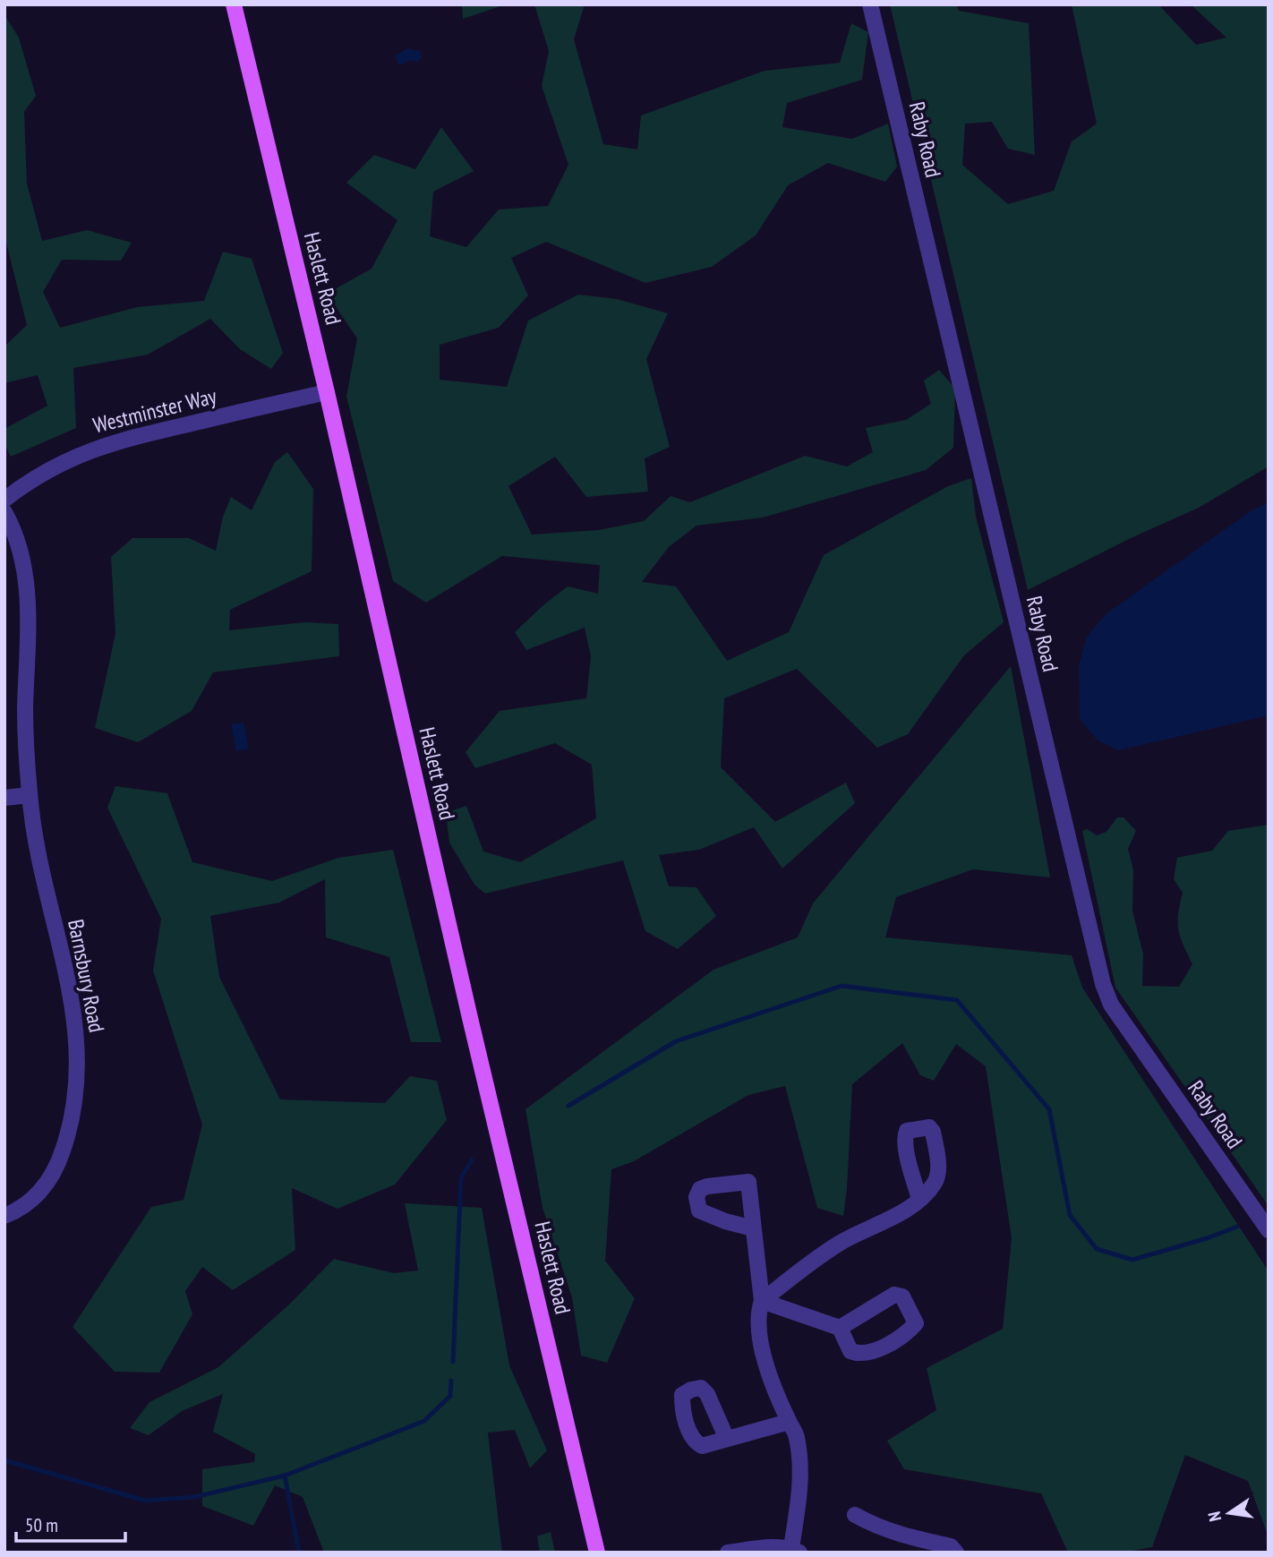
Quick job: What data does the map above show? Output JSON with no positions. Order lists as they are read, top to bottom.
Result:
{
  "streets": {
    "main road": ["Haslett Road"],
    "street": ["Raby Road", "Westminster Way", "Barnsbury Road"]
  },
  "crossings": [
    ["Haslett Road", "Westminster Way"]
  ],
  "scale_bar": "50 m",
  "north": "left"
}
